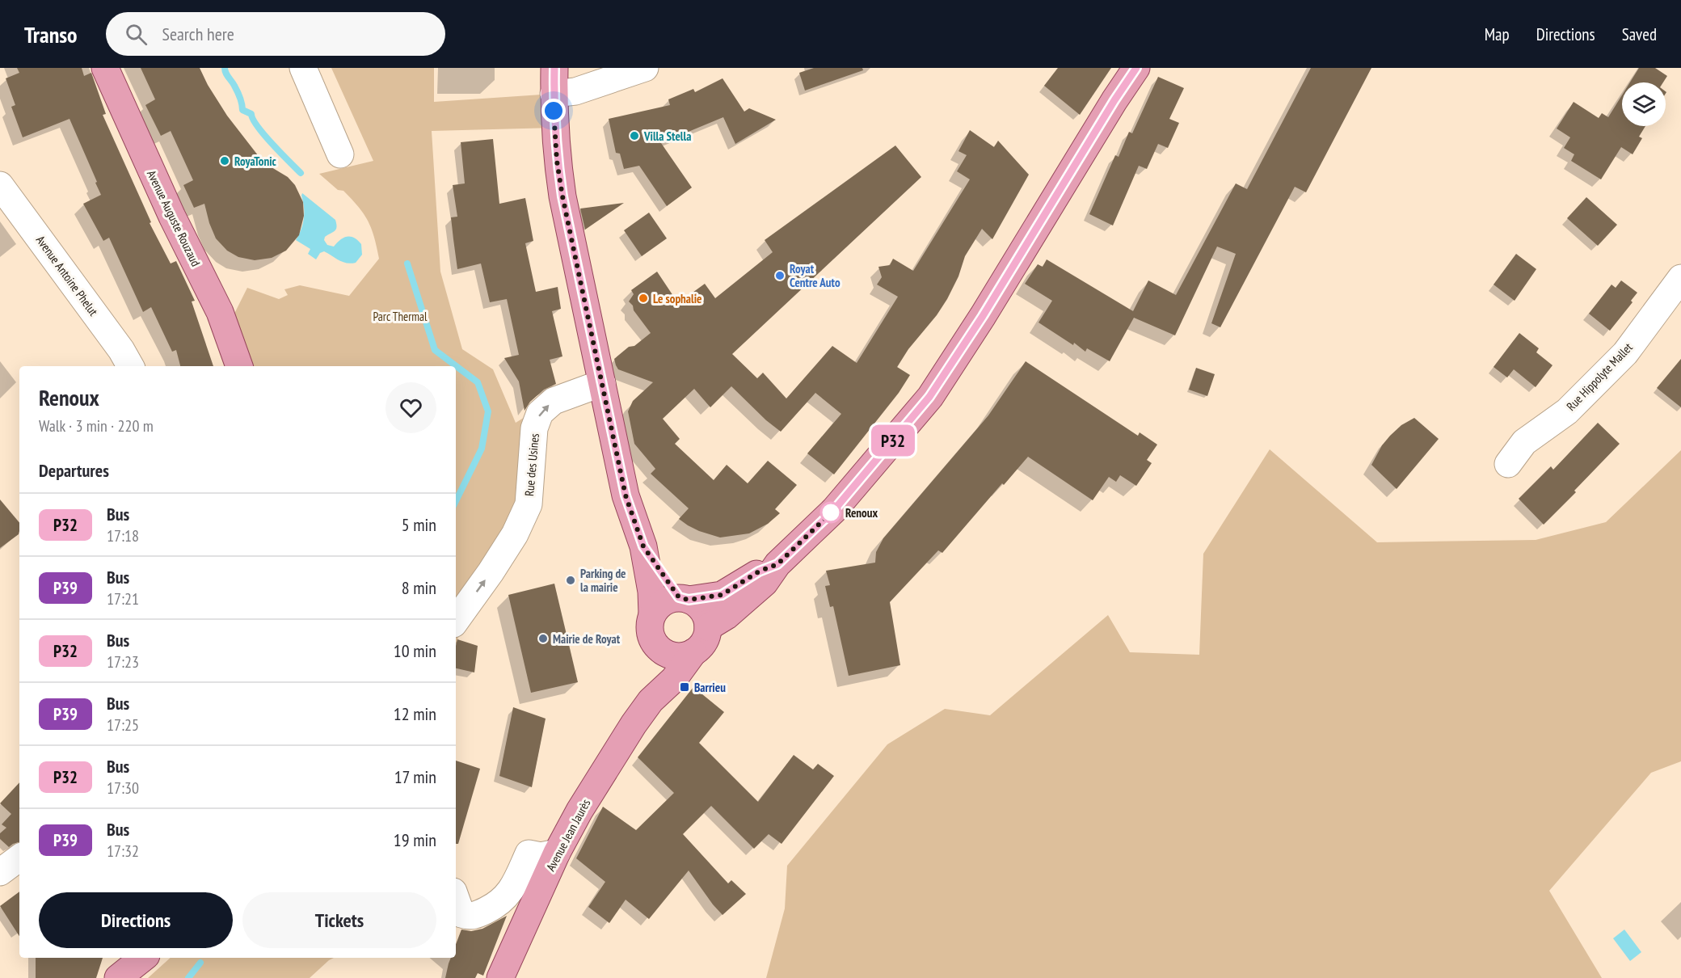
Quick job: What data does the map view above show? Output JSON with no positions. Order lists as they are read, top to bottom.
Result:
{
  "streets": {
    "main road": ["Avenue Auguste Rouzaud", "Avenue Jean Jaurès"],
    "street": ["Avenue Antoine Phelut", "Rue Hippolyte Mallet", "Rue des Usines"]
  },
  "one_way": ["Rue des Usines"],
  "parks": ["Parc Thermal"],
  "places": {
    "other": [
      "Villa Stella",
      "RoyaTonic",
      "Royat Centre Auto",
      "Le sophalie",
      "Renoux",
      "Parking de la mairie",
      "Mairie de Royat"
    ],
    "transit": ["Barrieu"]
  },
  "lines": ["bus line P32"],
  "page": {
    "header": "Transo",
    "search": "Search here",
    "nav": ["Map", "Directions", "Saved"],
    "on_map": "P32",
    "heading": [
      ["Renoux", "Walk · 3 min · 220 m"],
      "Departures"
    ],
    "list": [
      {
        "mark": "P32",
        "name": "Bus",
        "note": "17:18",
        "value": "5 min"
      },
      {
        "mark": "P39",
        "name": "Bus",
        "note": "17:21",
        "value": "8 min"
      },
      {
        "mark": "P32",
        "name": "Bus",
        "note": "17:23",
        "value": "10 min"
      },
      {
        "mark": "P39",
        "name": "Bus",
        "note": "17:25",
        "value": "12 min"
      },
      {
        "mark": "P32",
        "name": "Bus",
        "note": "17:30",
        "value": "17 min"
      },
      {
        "mark": "P39",
        "name": "Bus",
        "note": "17:32",
        "value": "19 min"
      }
    ],
    "buttons": ["Directions", "Tickets"]
  }
}
